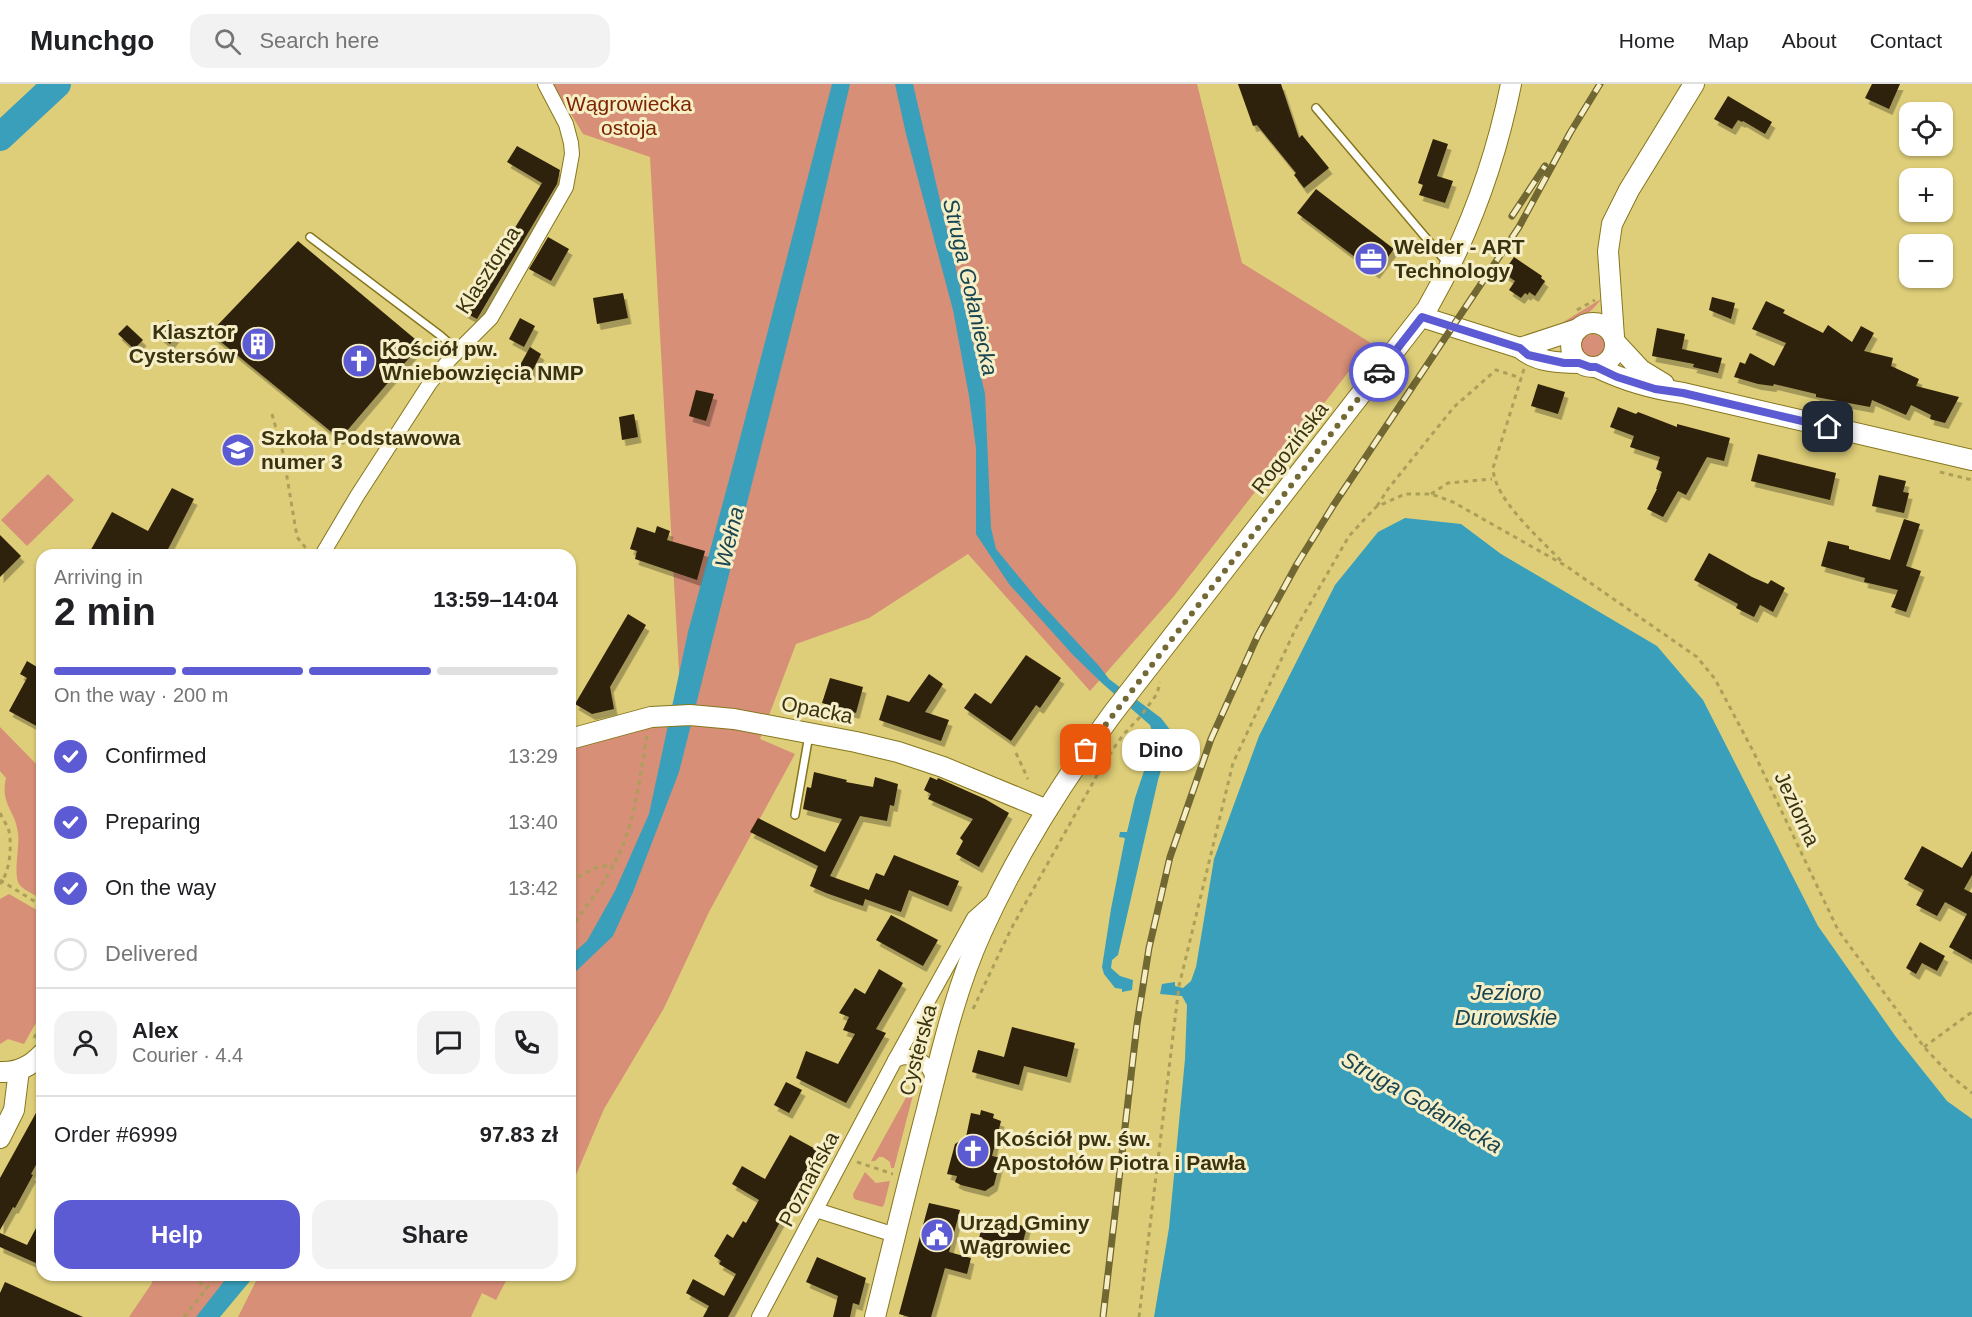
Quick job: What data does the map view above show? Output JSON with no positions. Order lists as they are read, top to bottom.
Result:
{
  "streets": {
    "street": [
      "Klasztorna",
      "Rogozińska",
      "Opacka",
      "Cysterska",
      "Poznańska"
    ],
    "path": ["Jeziorna"]
  },
  "crossings": [
    ["Rogozińska", "Opacka"],
    ["Rogozińska", "Cysterska"],
    ["Opacka", "Cysterska"],
    ["Cysterska", "Poznańska"]
  ],
  "water": ["Struga Gołaniecka", "Wełna", "Jezioro Durowskie"],
  "parks": ["Wągrowiecka ostoja"],
  "places": {
    "office": ["Welder - ART Technology"],
    "building": ["Klasztor Cystersów"],
    "church": ["Kościół pw. Wniebowzięcia NMP", "Kościół pw. św. Apostołów Piotra i Pawła"],
    "school or university": ["Szkoła Podstawowa numer 3"],
    "other": ["Dino"],
    "public building": ["Urząd Gminy Wągrowiec"]
  },
  "page": {
    "header": "Munchgo",
    "search": "Search here",
    "nav": [
      "Home",
      "Map",
      "About",
      "Contact"
    ],
    "map_buttons": ["+", "−"],
    "heading": ["2 min", "Arriving in", "13:59–14:04"],
    "panel": [
      "Alex",
      "Courier · 4.4",
      "Order #6999",
      "97.83 zł"
    ],
    "bar": "On the way · 200 m",
    "list": [
      ["Confirmed", "13:29"],
      ["Preparing", "13:40"],
      ["On the way", "13:42"],
      "Delivered"
    ],
    "bubble": "Dino",
    "buttons": ["Help", "Share"]
  }
}
